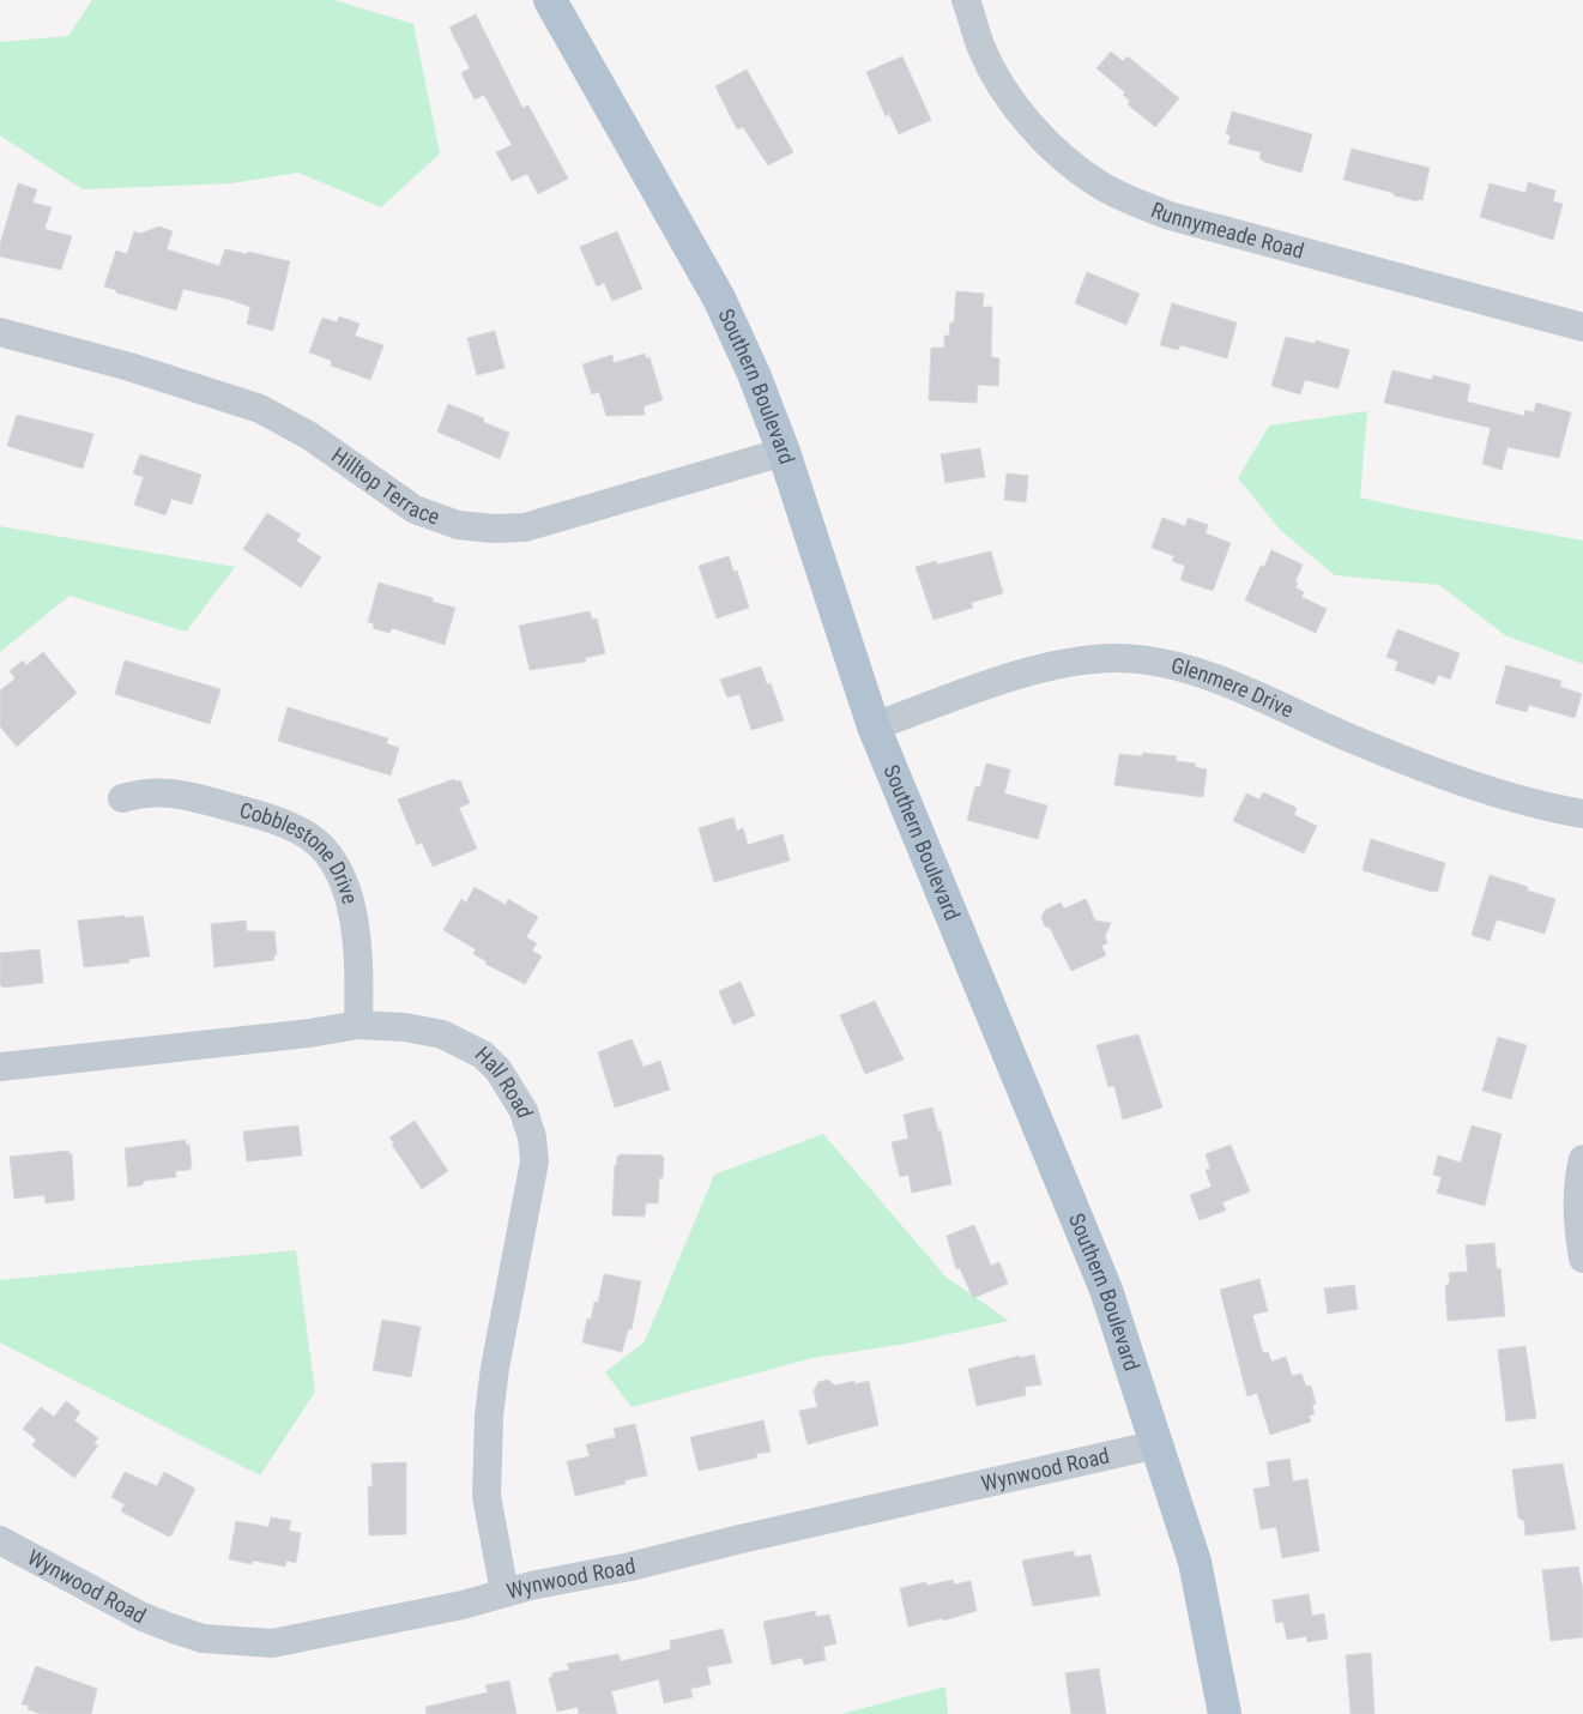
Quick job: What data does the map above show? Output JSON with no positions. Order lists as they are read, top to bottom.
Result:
{
  "streets": {
    "main road": ["Southern Boulevard"],
    "street": [
      "Runnymeade Road",
      "Hilltop Terrace",
      "Glenmere Drive",
      "Cobblestone Drive",
      "Hall Road",
      "Wynwood Road"
    ]
  },
  "crossings": [
    ["Southern Boulevard", "Hilltop Terrace"],
    ["Southern Boulevard", "Glenmere Drive"],
    ["Southern Boulevard", "Wynwood Road"],
    ["Cobblestone Drive", "Hall Road"],
    ["Hall Road", "Wynwood Road"]
  ]
}
